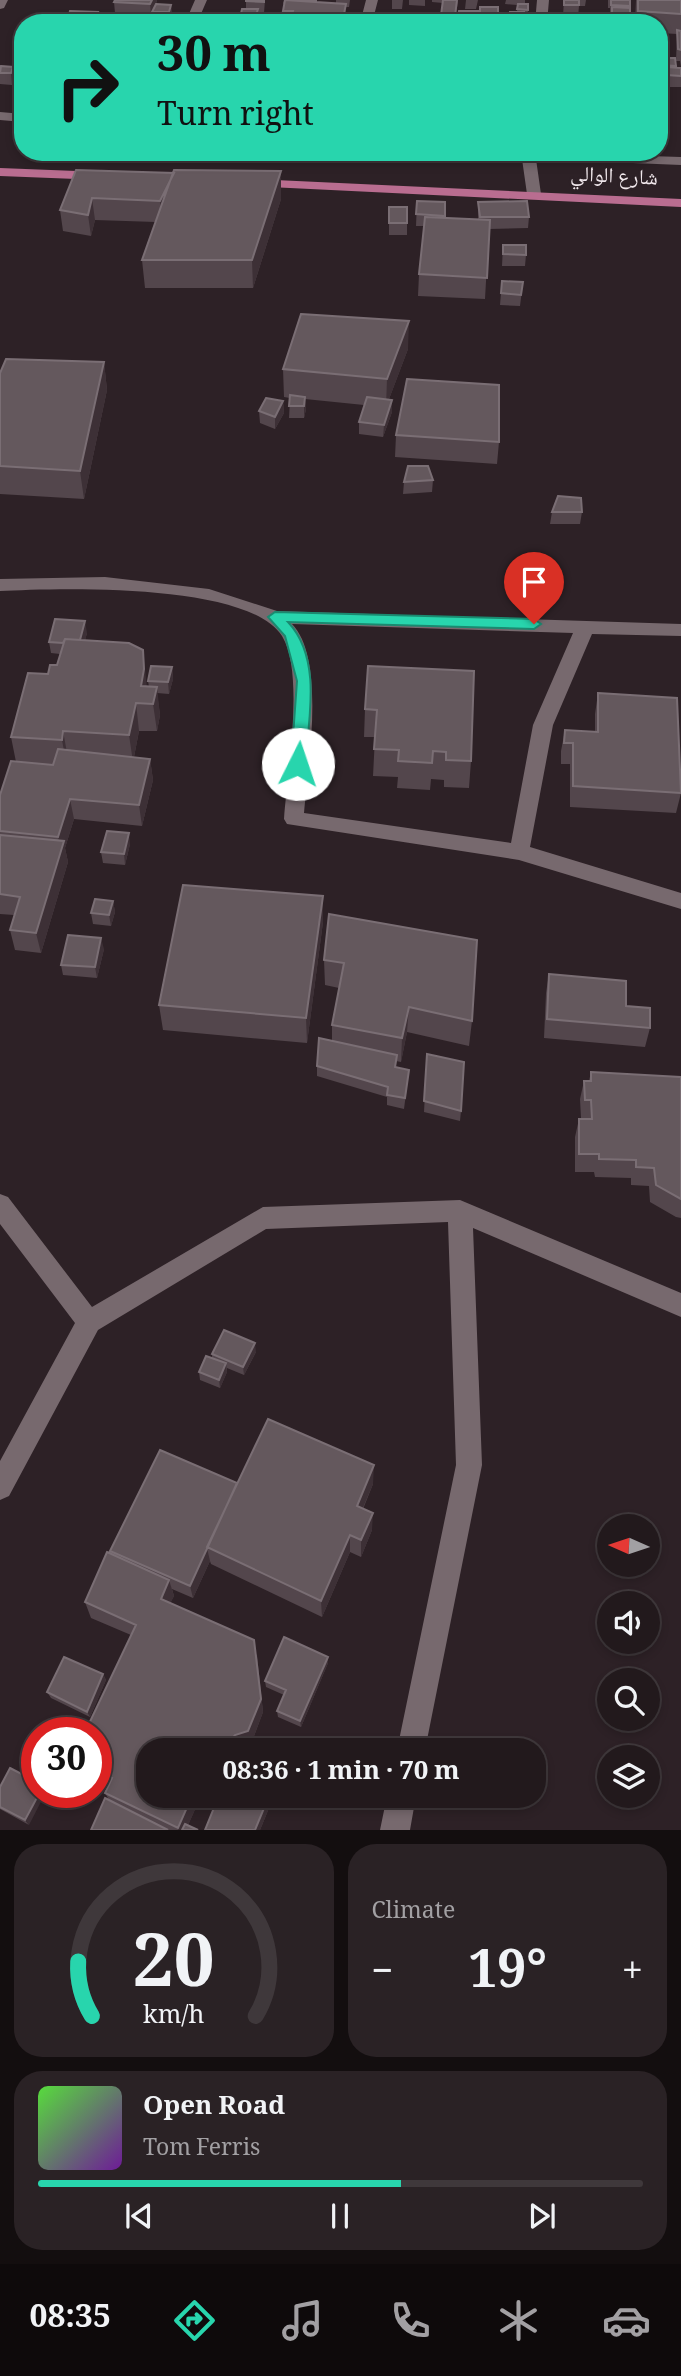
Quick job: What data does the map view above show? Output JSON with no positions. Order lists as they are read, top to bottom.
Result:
{
  "streets": {
    "main road": ["شارع الوالي"]
  },
  "north": "left",
  "page": {
    "turn": ["30 m", "Turn right"],
    "limit": "30",
    "trip": "08:36 · 1 min · 70 m",
    "tile": "Climate",
    "heat": ["−", "19°", "+"],
    "song": ["Open Road", "Tom Ferris"],
    "tabs": "08:35",
    "gauge": ["20", "km/h"]
  }
}
